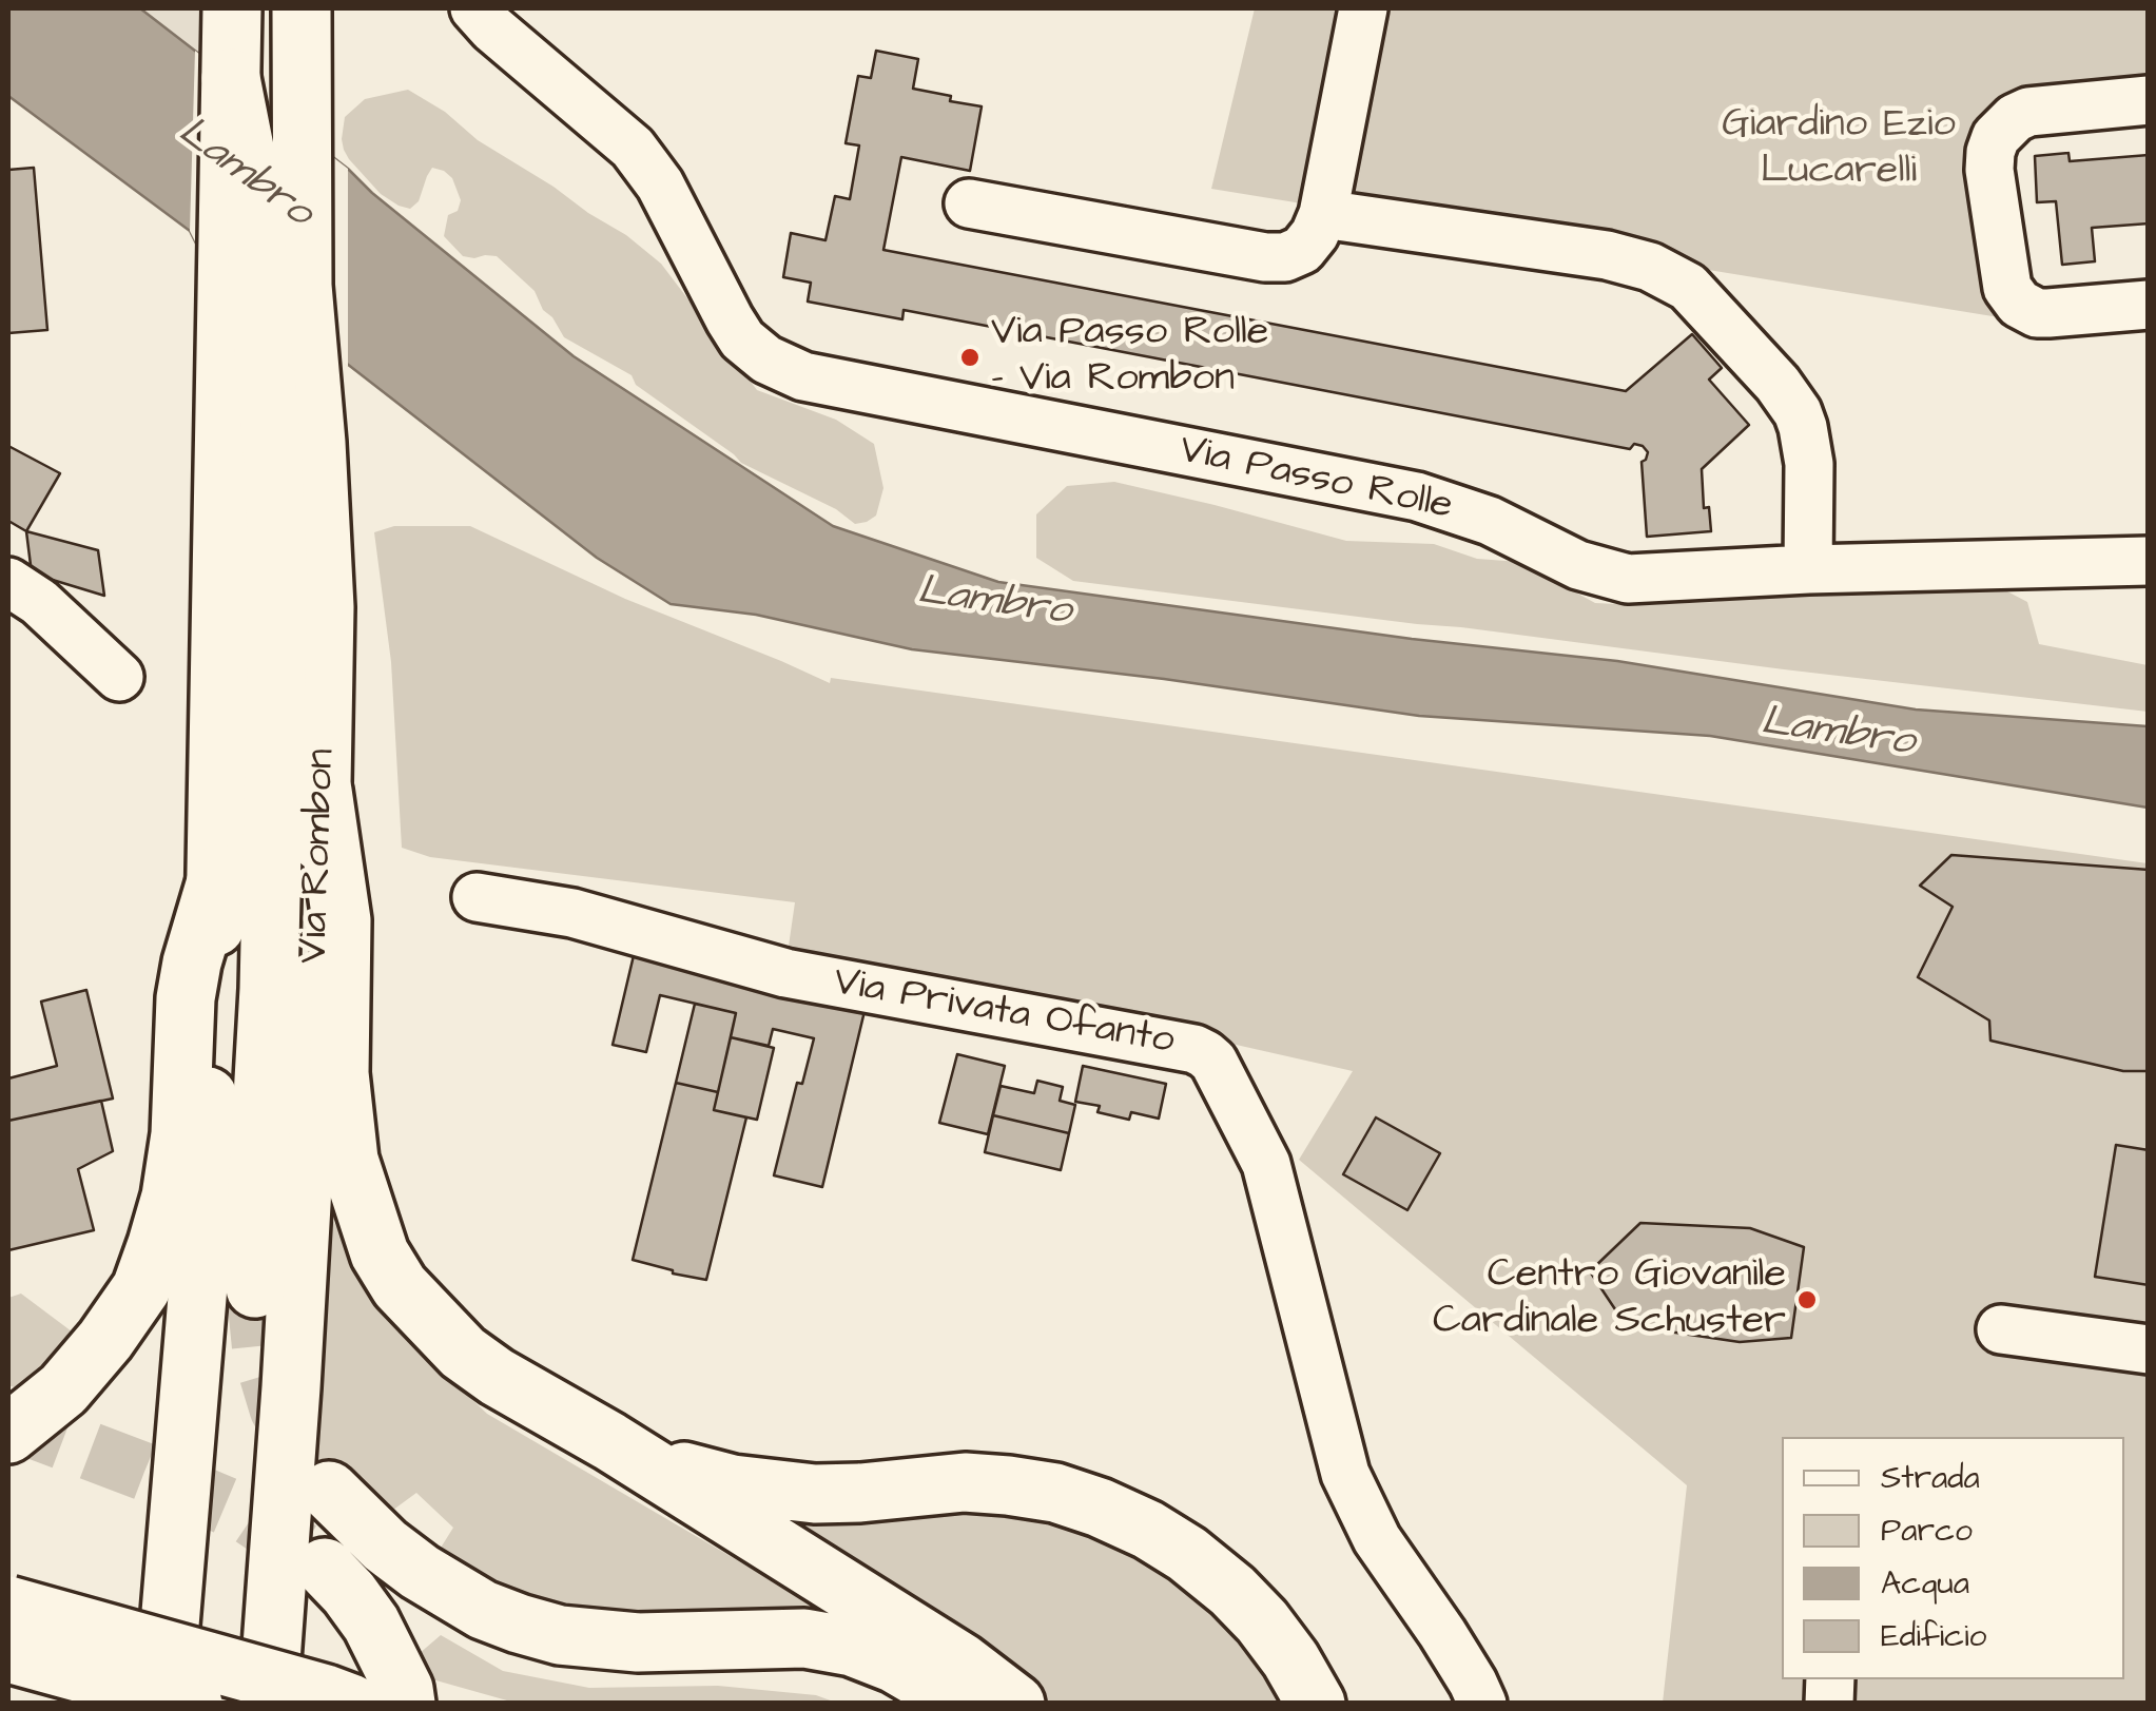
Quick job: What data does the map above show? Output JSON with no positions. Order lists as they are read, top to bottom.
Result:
{
  "streets": {
    "main road": ["Via Rombon"],
    "street": ["Via Passo Rolle", "Via Privata Ofanto"]
  },
  "water": ["Lambro"],
  "parks": ["Giardino Ezio Lucarelli"],
  "places": ["Via Passo Rolle - Via Rombon", "Centro Giovanile Cardinale Schuster"],
  "legend": [
    "Strada",
    "Parco",
    "Acqua",
    "Edificio"
  ]
}
